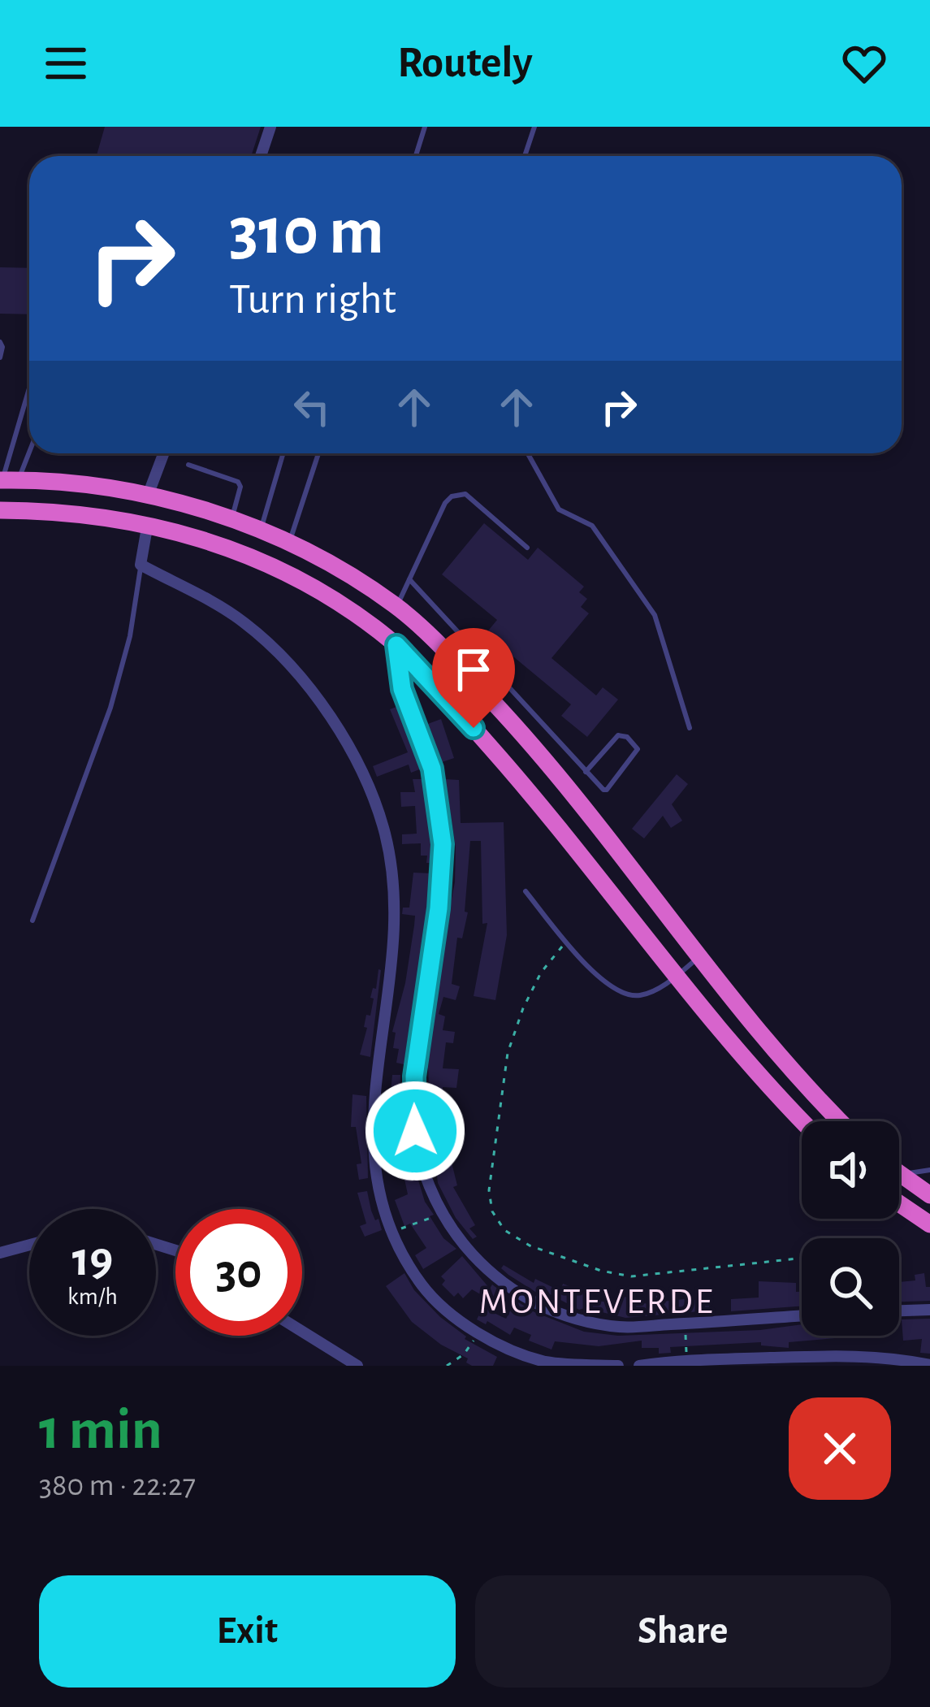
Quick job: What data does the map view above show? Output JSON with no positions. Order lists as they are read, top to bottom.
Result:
{
  "districts": ["MONTEVERDE"],
  "page": {
    "header": "Routely",
    "turn": ["310 m", "Turn right"],
    "speed": "19 km/h",
    "limit": "30",
    "heading": ["1 min", "380 m · 22:27"],
    "buttons": ["Exit", "Share"]
  }
}
